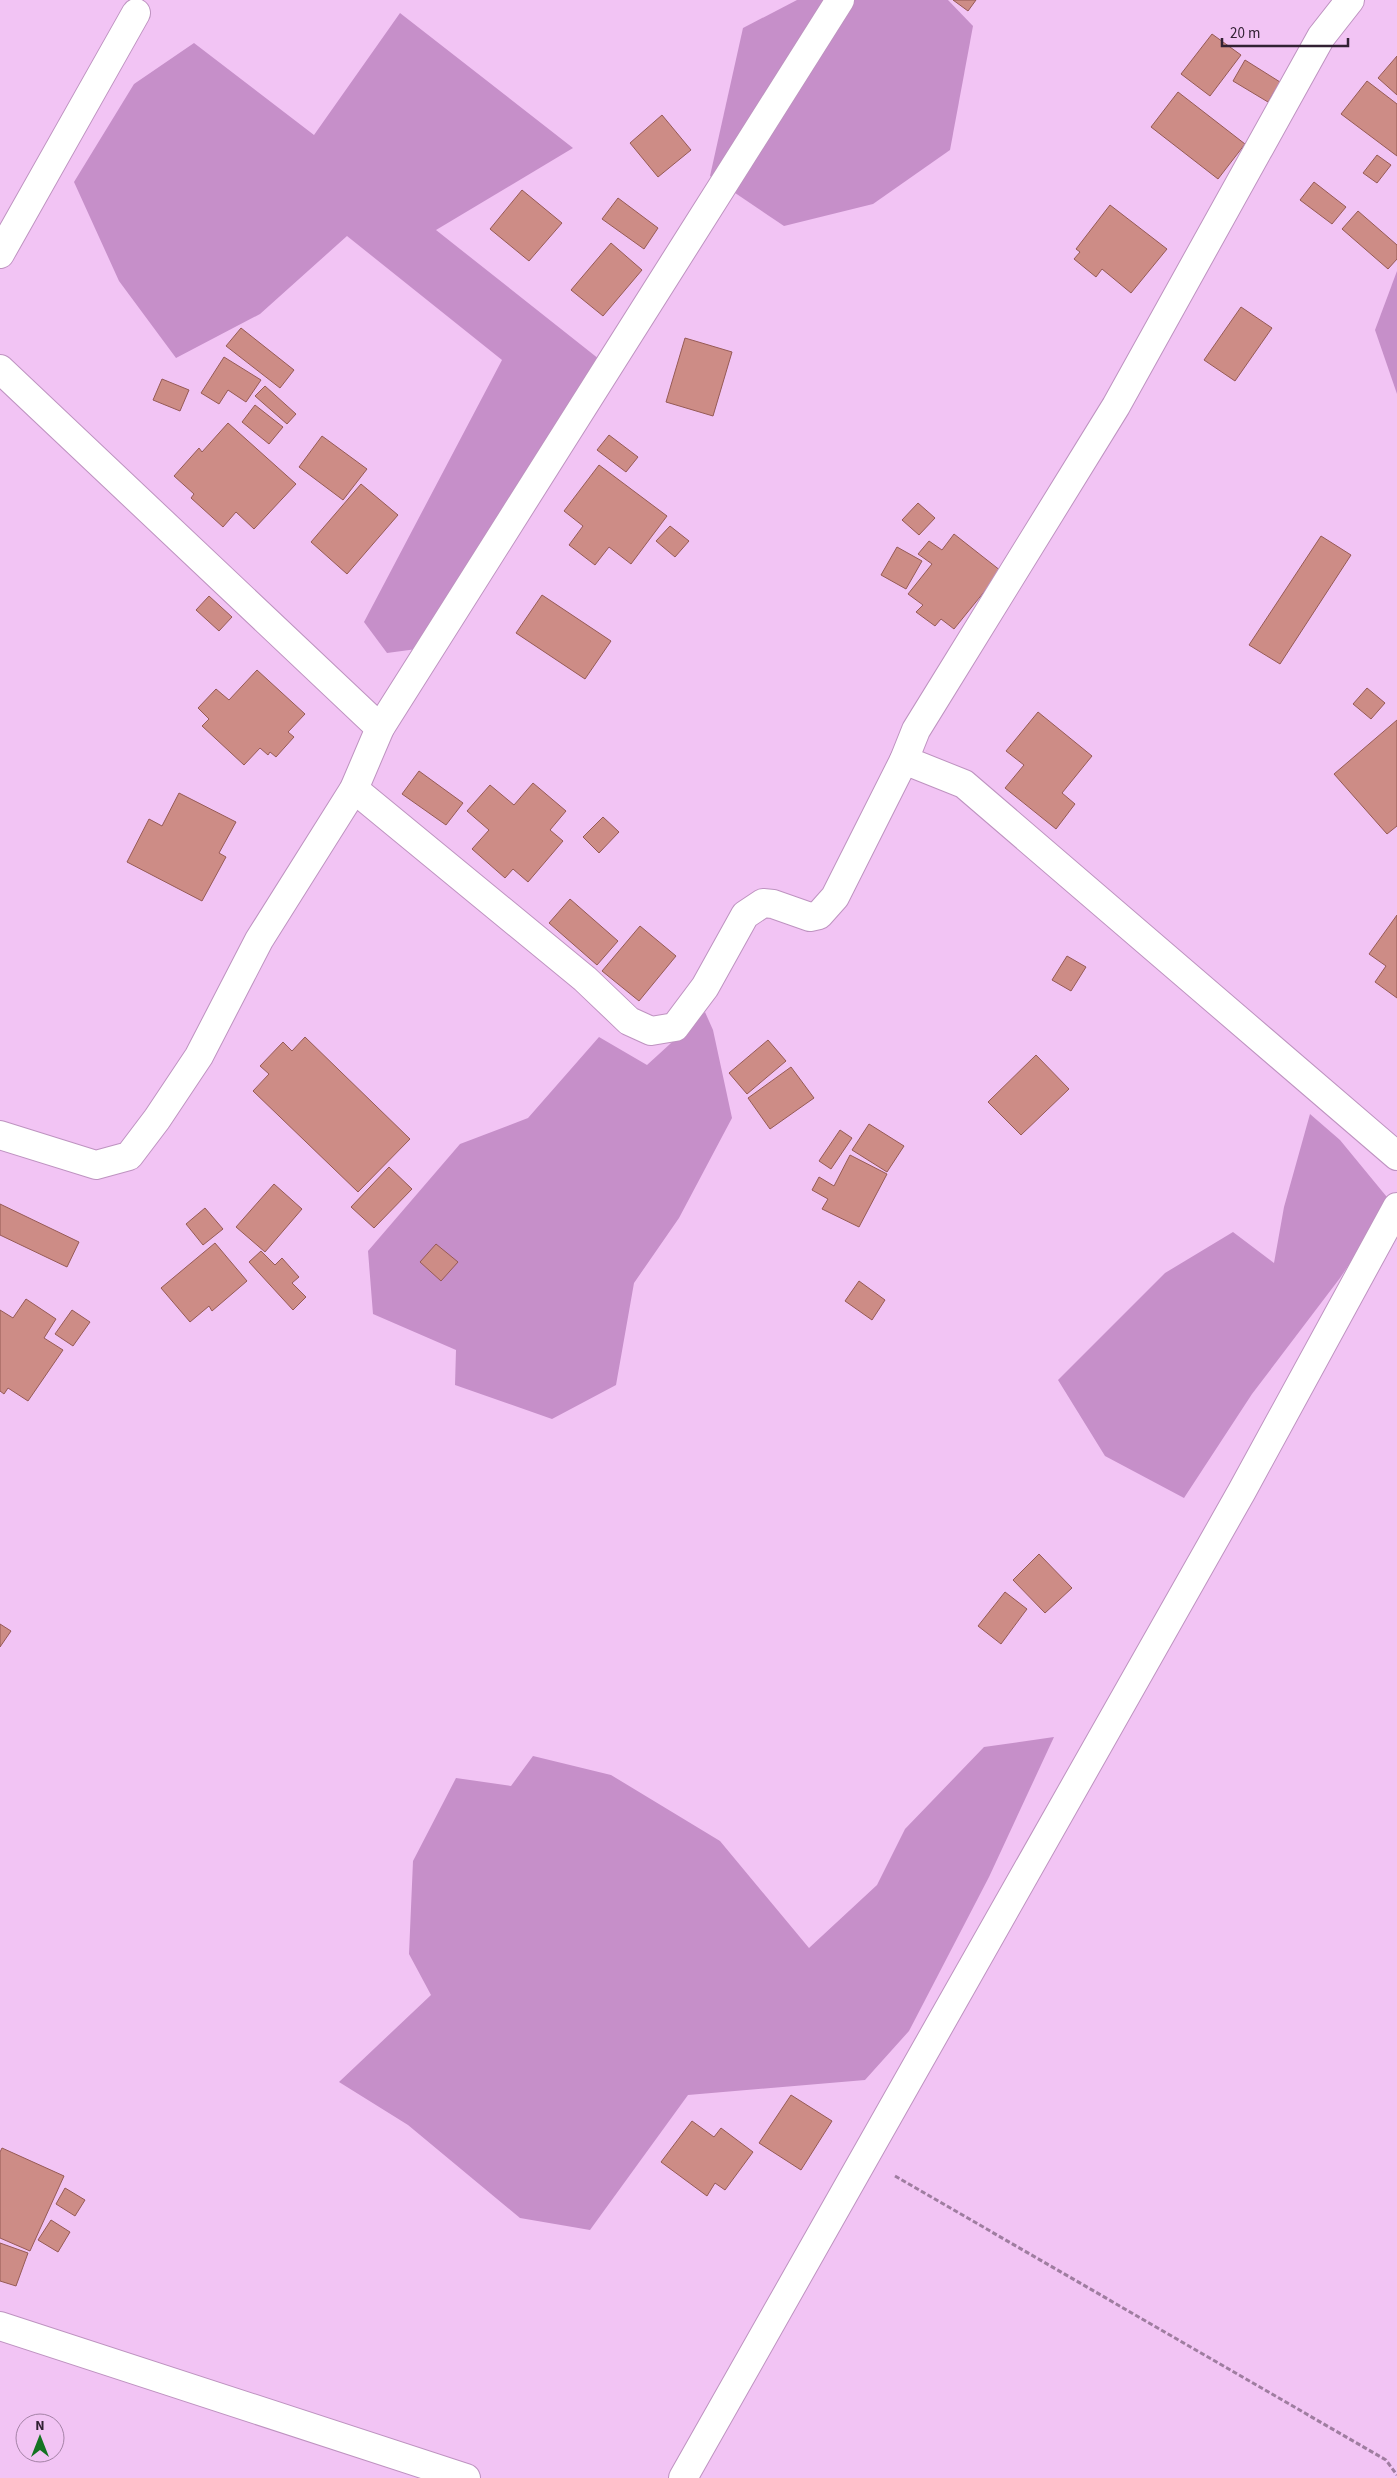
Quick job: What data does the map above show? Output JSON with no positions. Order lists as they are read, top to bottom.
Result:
{
  "scale_bar": "20 m",
  "north": "top"
}
